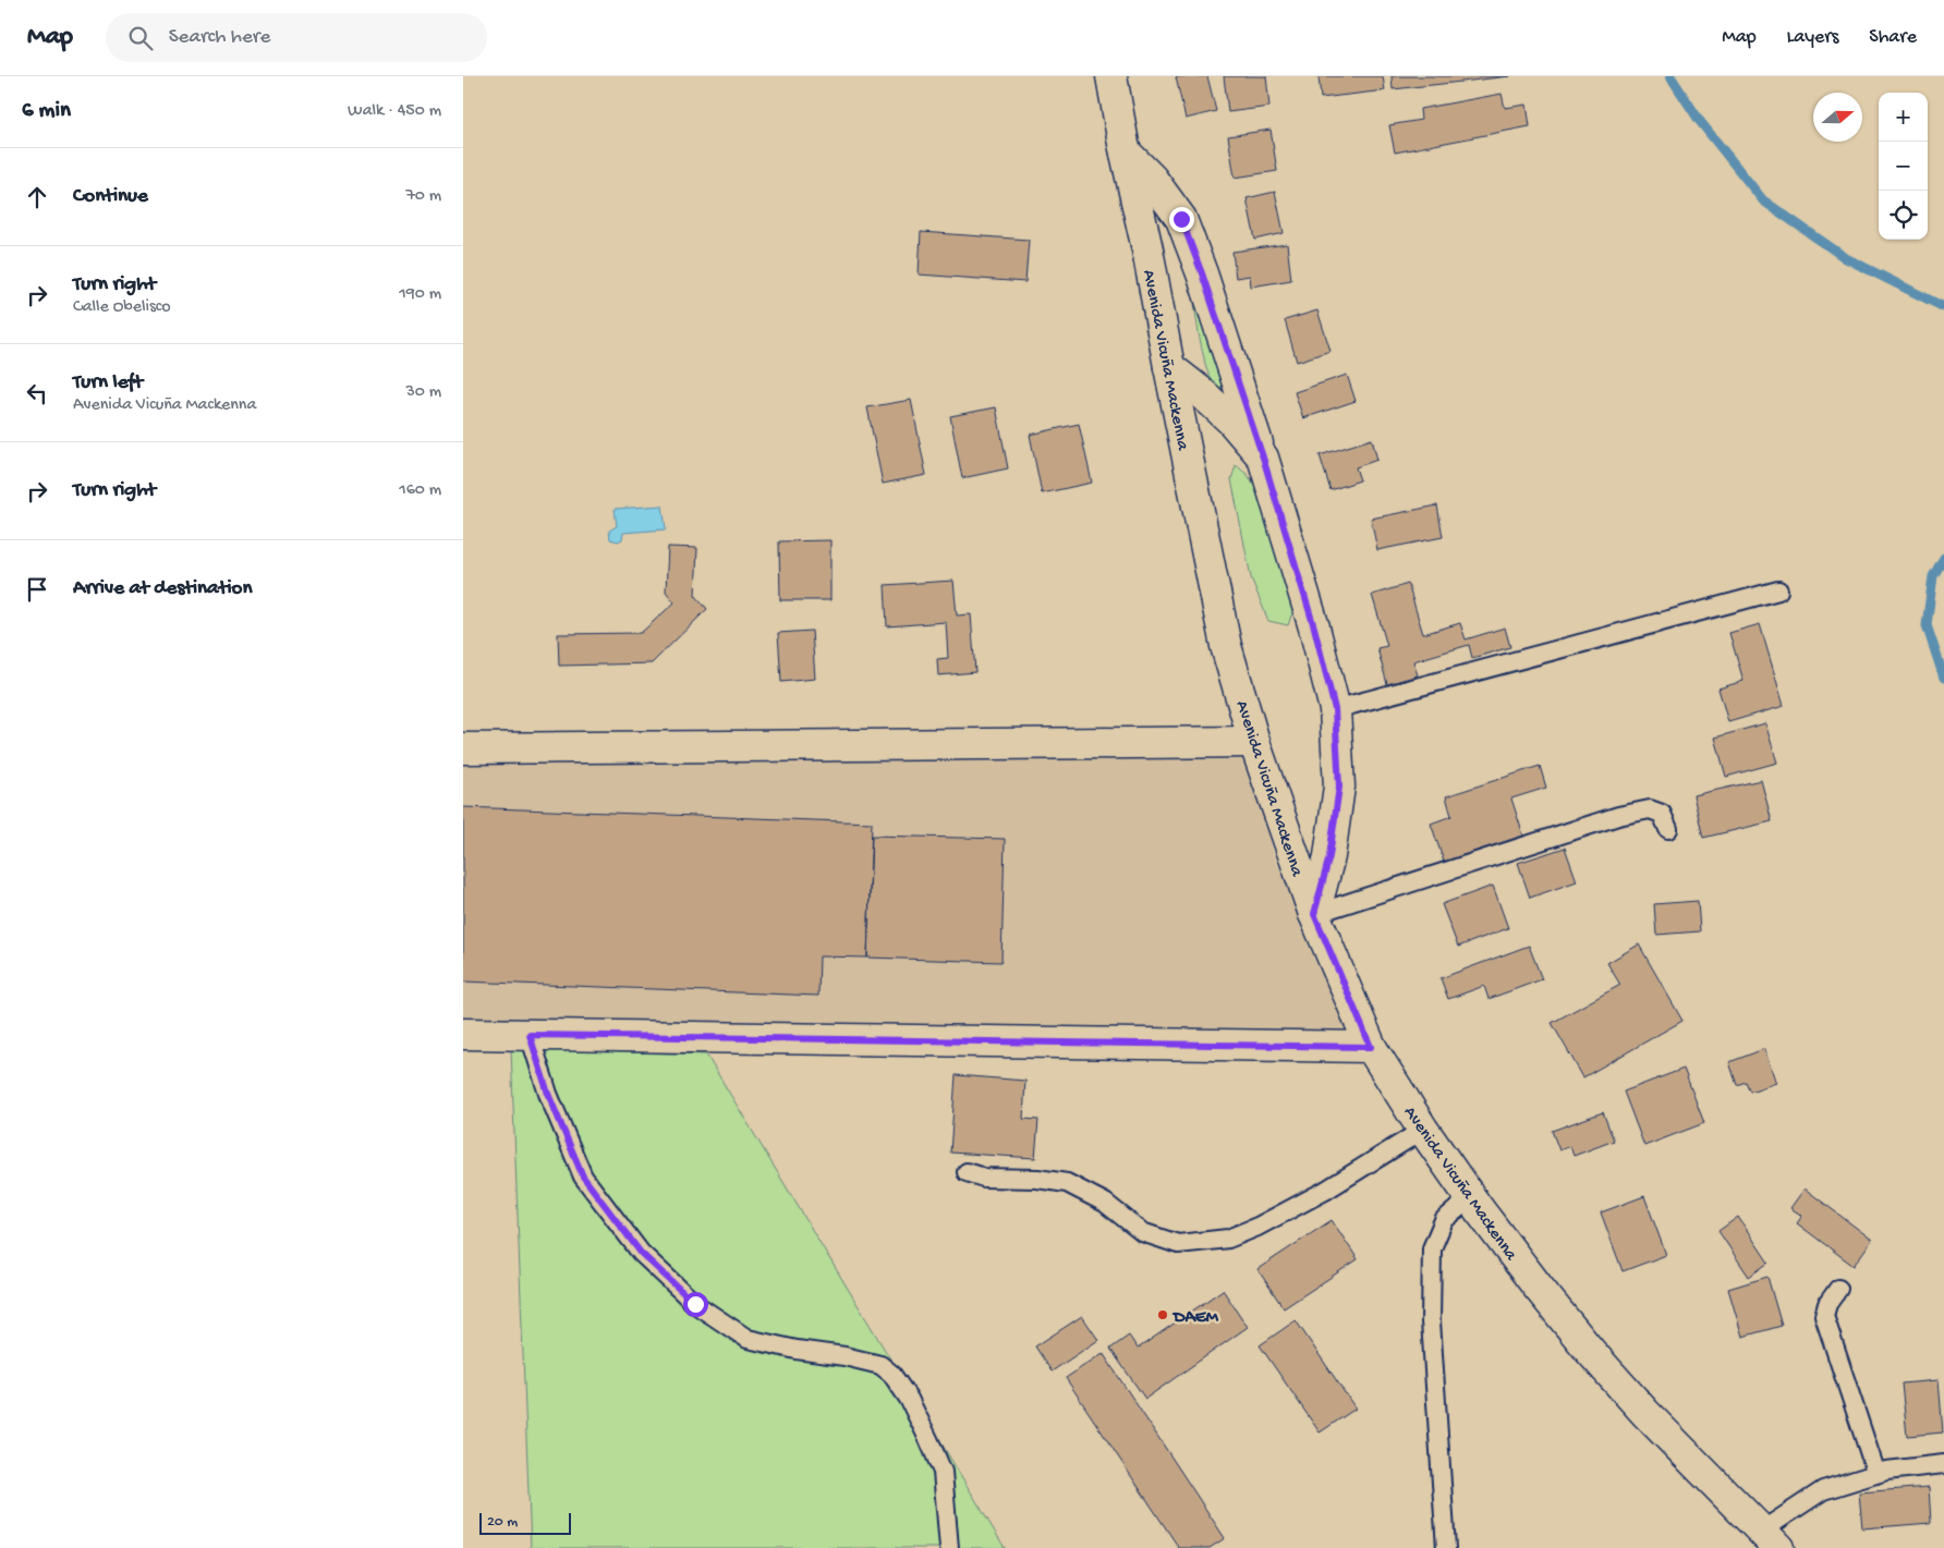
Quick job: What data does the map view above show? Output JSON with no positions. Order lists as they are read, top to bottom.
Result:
{
  "streets": {
    "street": ["Avenida Vicuña Mackenna"]
  },
  "places": ["DAEM"],
  "scale_bar": "20 m",
  "north": "right",
  "page": {
    "header": "Map",
    "search": "Search here",
    "nav": ["Map", "Layers", "Share"],
    "heading": ["6 min", "Walk · 450 m"],
    "map_buttons": ["+", "−"],
    "list": [
      ["Continue", "70 m"],
      ["Turn right", "Calle Obelisco", "190 m"],
      ["Turn left", "Avenida Vicuña Mackenna", "30 m"],
      ["Turn right", "160 m"],
      "Arrive at destination"
    ],
    "scale": "20 m"
  }
}
